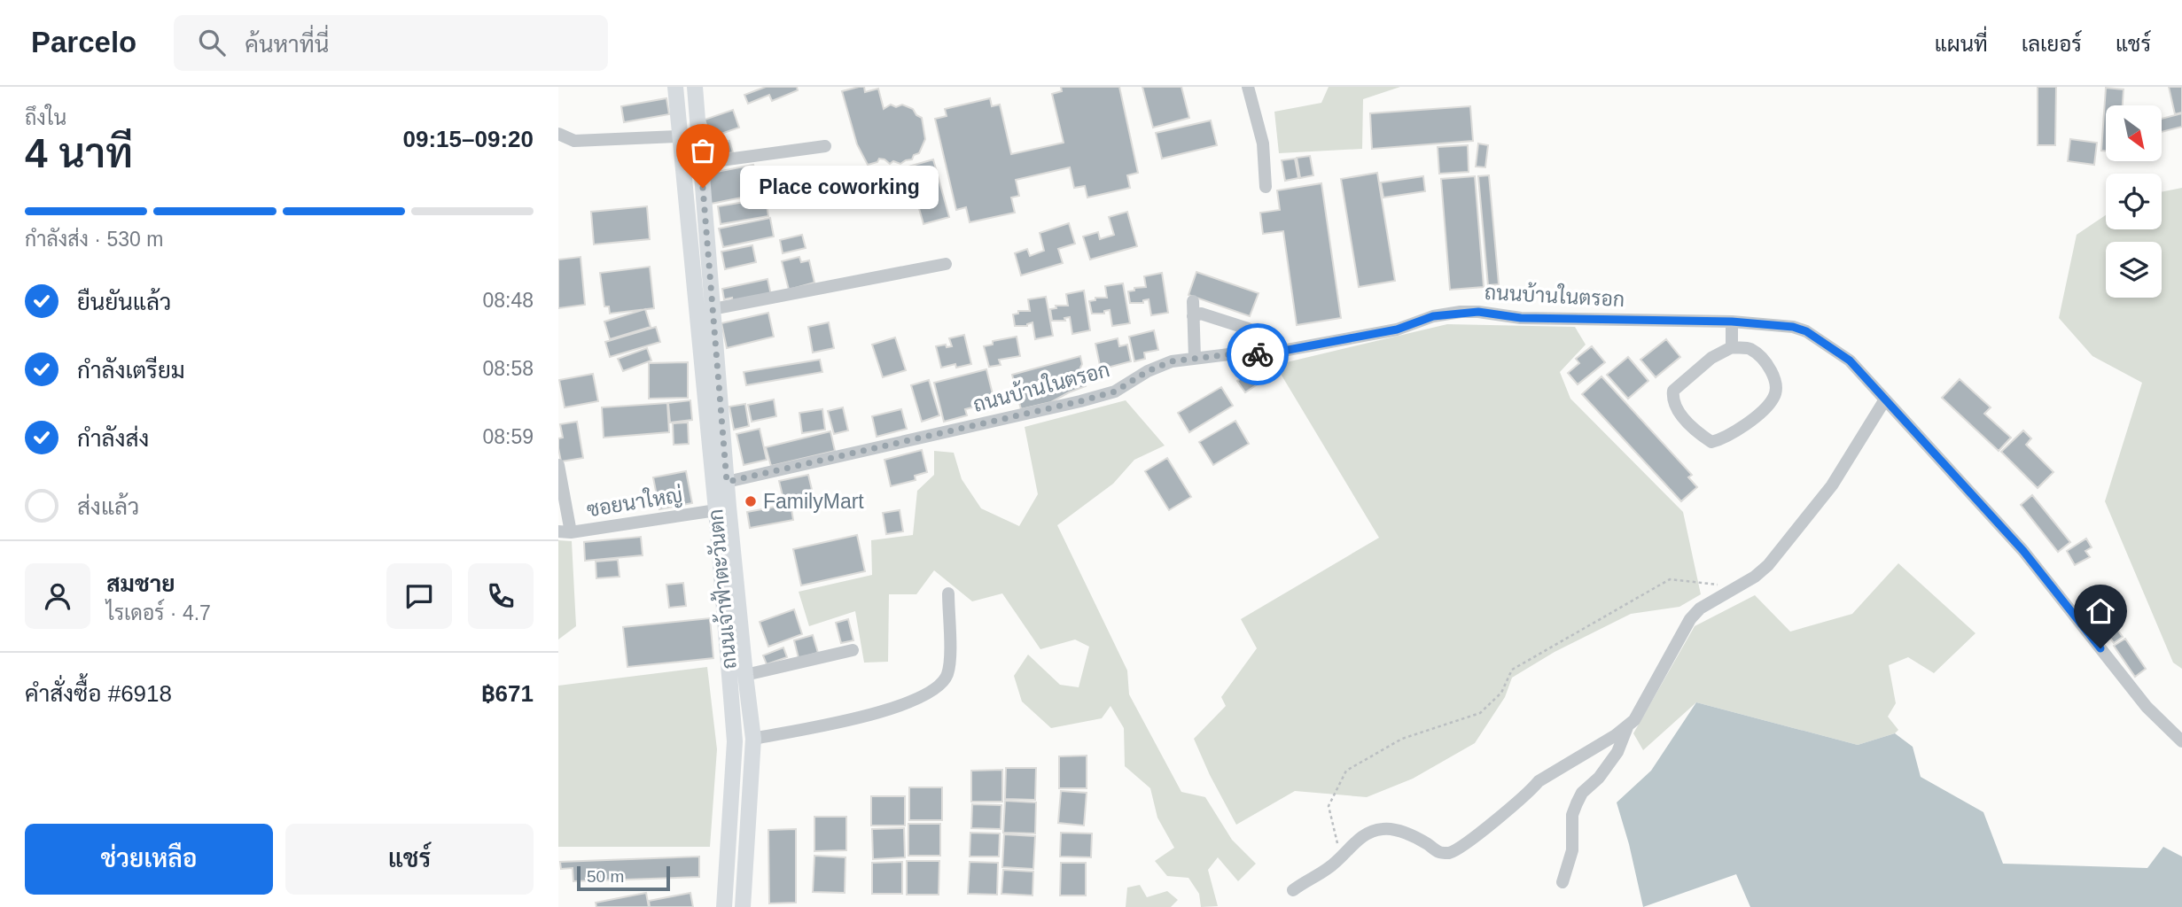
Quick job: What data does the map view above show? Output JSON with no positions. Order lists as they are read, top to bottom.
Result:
{
  "streets": {
    "main road": ["ถนนเจ้าฟ้าตะวันตก"],
    "street": ["ถนนบ้านในตรอก", "ซอยนาใหญ่"]
  },
  "crossings": [
    ["ถนนบ้านในตรอก", "ถนนเจ้าฟ้าตะวันตก"],
    ["ซอยนาใหญ่", "ถนนเจ้าฟ้าตะวันตก"]
  ],
  "places": ["Place coworking", "FamilyMart"],
  "scale_bar": "50 m",
  "north": "bottom right",
  "page": {
    "header": "Parcelo",
    "search": "ค้นหาที่นี่",
    "nav": ["แผนที่", "เลเยอร์", "แชร์"],
    "heading": ["4 นาที", "ถึงใน", "09:15–09:20"],
    "panel": [
      "สมชาย",
      "ไรเดอร์ · 4.7",
      "คำสั่งซื้อ #6918",
      "฿671"
    ],
    "bubble": "Place coworking",
    "bar": "กำลังส่ง · 530 m",
    "list": [
      ["ยืนยันแล้ว", "08:48"],
      ["กำลังเตรียม", "08:58"],
      ["กำลังส่ง", "08:59"],
      "ส่งแล้ว"
    ],
    "buttons": ["ช่วยเหลือ", "แชร์"],
    "scale": "50 m"
  }
}
